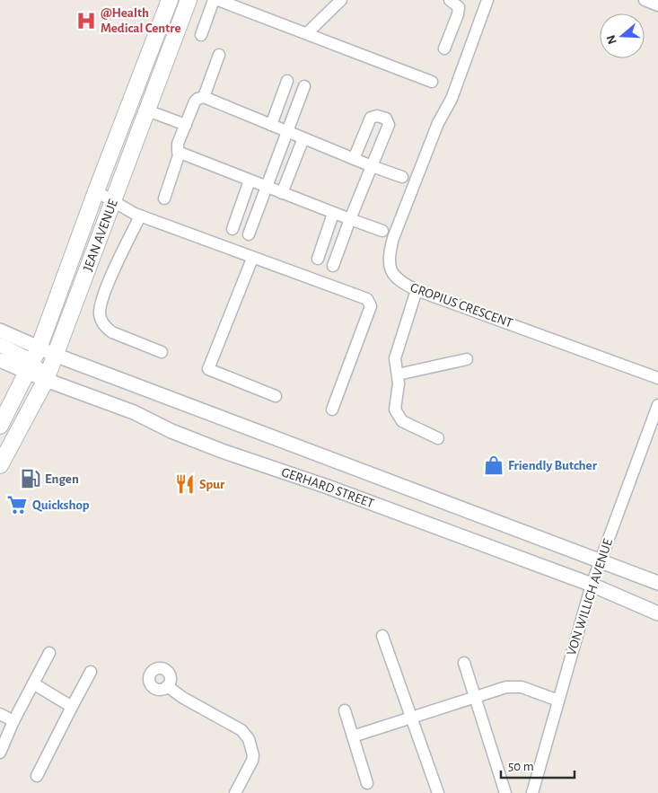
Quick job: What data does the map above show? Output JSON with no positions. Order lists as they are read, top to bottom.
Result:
{
  "streets": {
    "main road": ["JEAN AVENUE"],
    "street": ["GROPIUS CRESCENT", "GERHARD STREET", "VON WILLICH AVENUE"]
  },
  "crossings": [
    ["JEAN AVENUE", "GERHARD STREET"],
    ["GERHARD STREET", "VON WILLICH AVENUE"]
  ],
  "places": {
    "hospital": ["@Health Medical Centre"],
    "shop": ["Friendly Butcher"],
    "fuel station": ["Engen"],
    "restaurant": ["Spur"],
    "supermarket": ["Quickshop"]
  },
  "scale_bar": "50 m",
  "north": "left"
}
